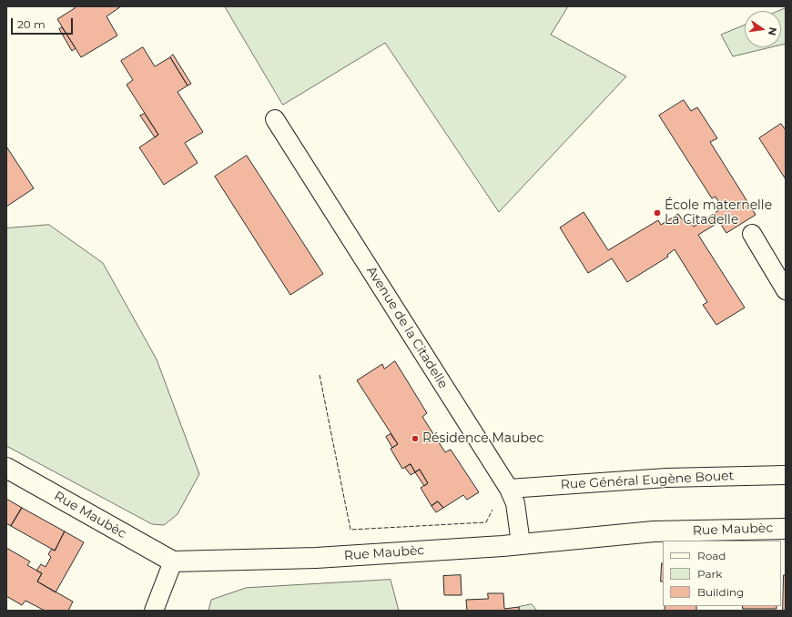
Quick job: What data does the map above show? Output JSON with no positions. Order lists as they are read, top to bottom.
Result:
{
  "streets": {
    "main road": ["Rue Maubèc"],
    "street": ["Avenue de la Citadelle", "Rue Général Eugène Bouet"]
  },
  "crossings": [
    ["Avenue de la Citadelle", "Rue Général Eugène Bouet"],
    ["Avenue de la Citadelle", "Rue Maubèc"]
  ],
  "places": ["École maternelle La Citadelle", "Résidence Maubec"],
  "legend": ["Road", "Park", "Building"],
  "scale_bar": "20 m",
  "north": "right"
}
